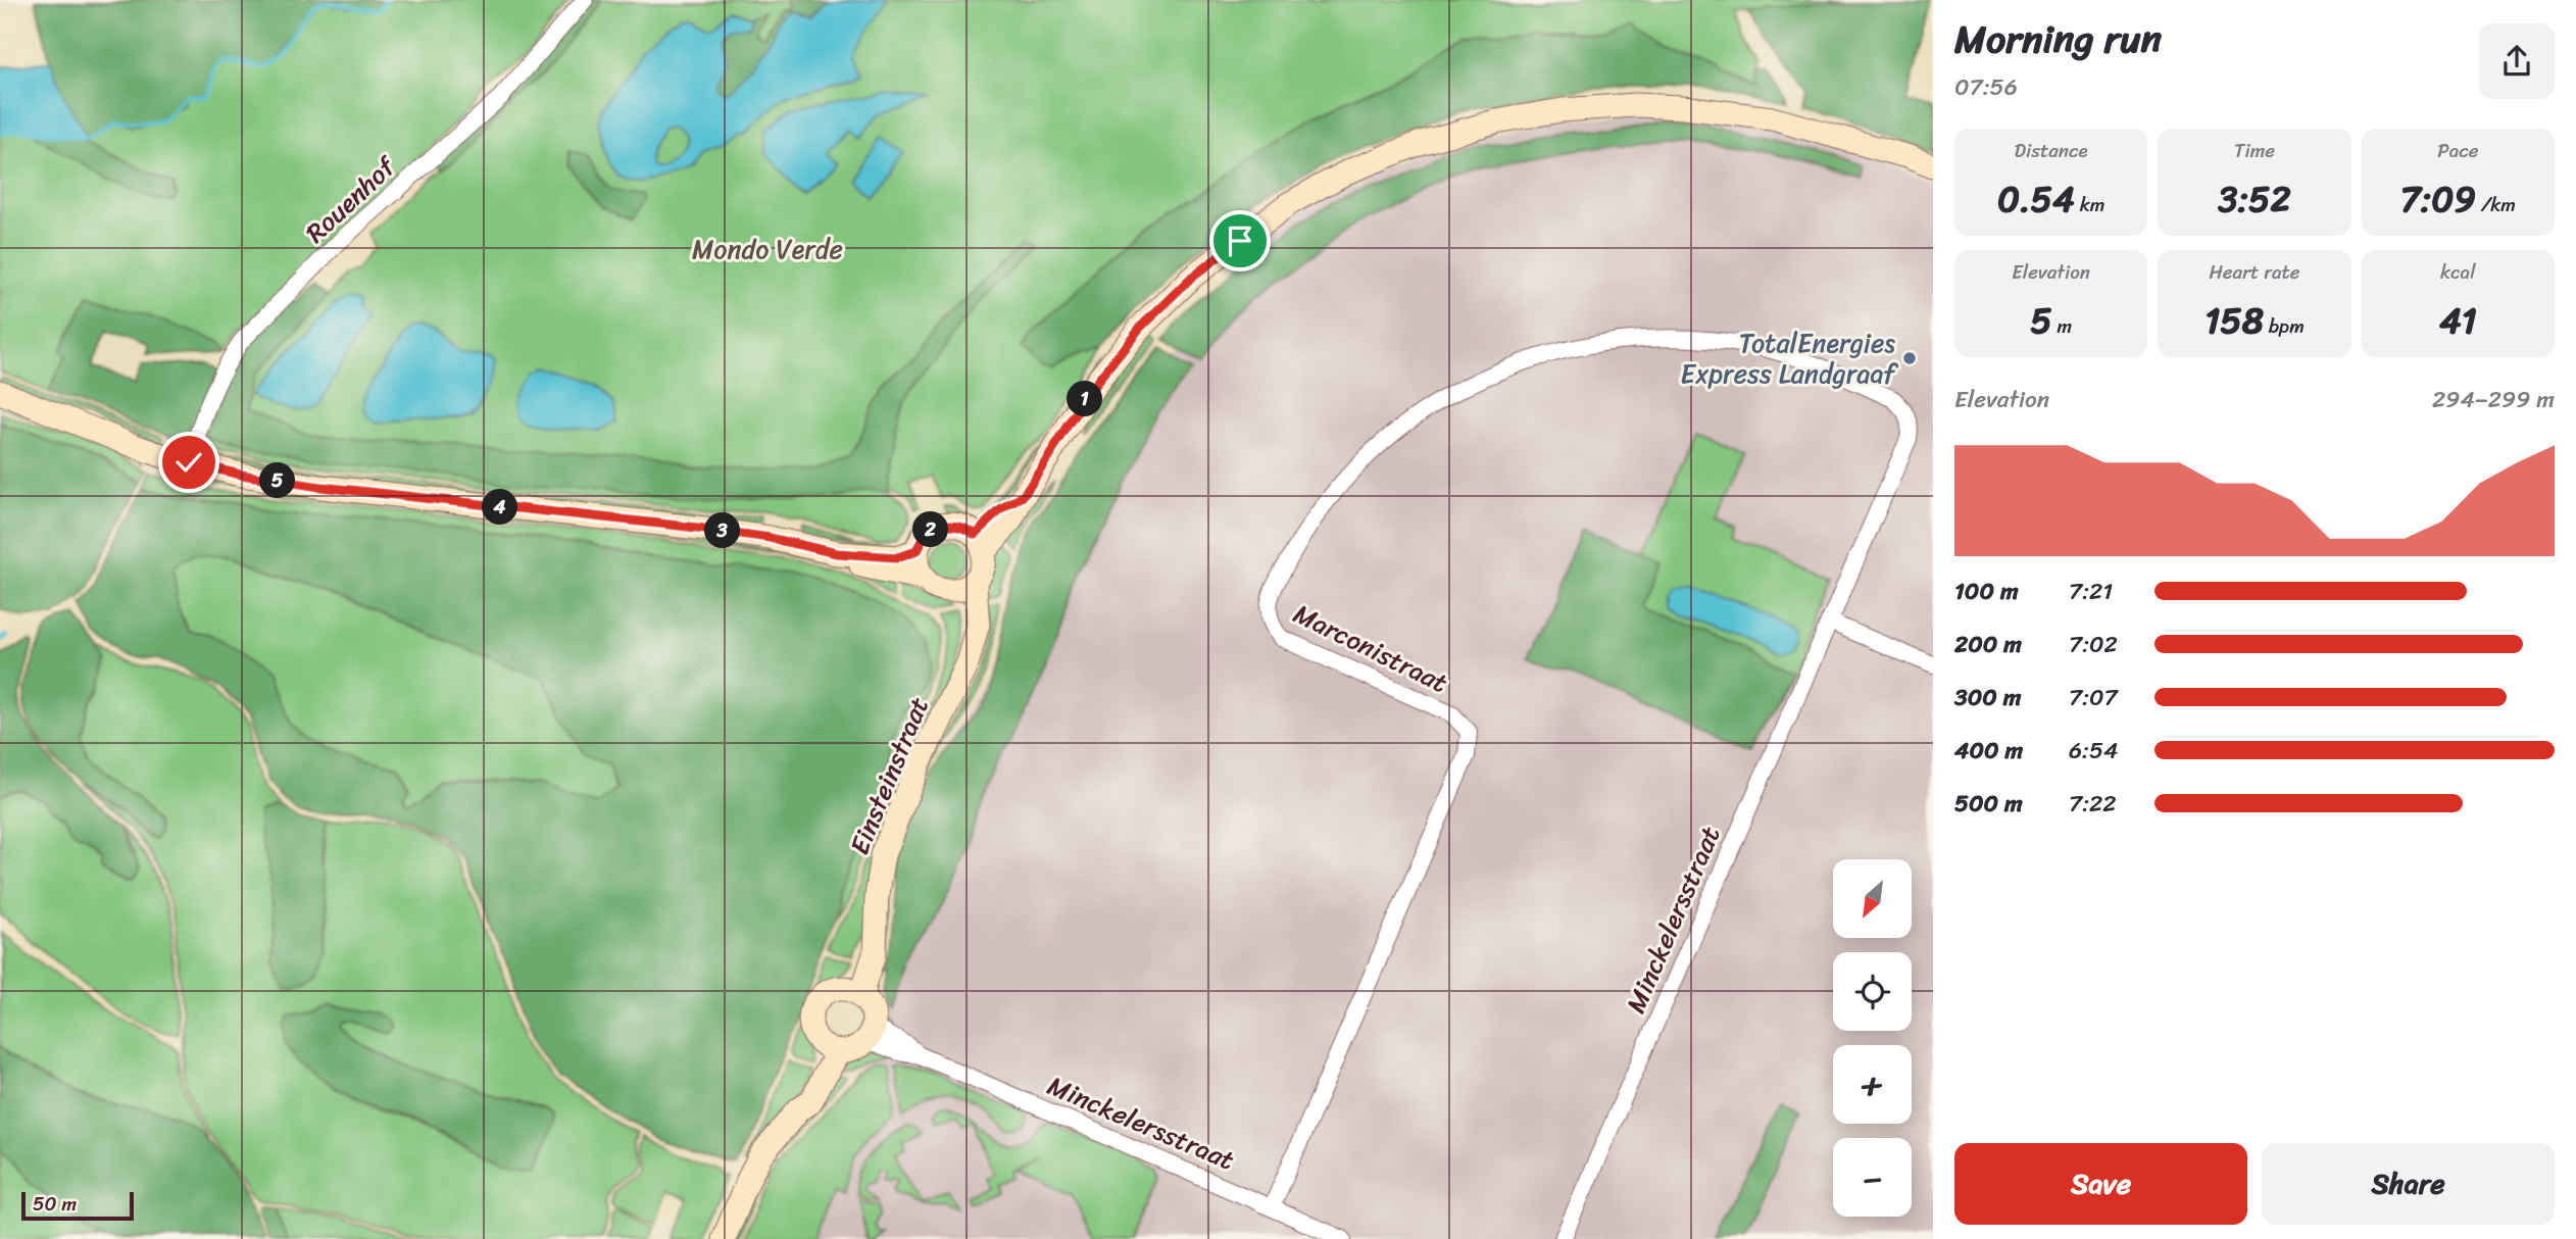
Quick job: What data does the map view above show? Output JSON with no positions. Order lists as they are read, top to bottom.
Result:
{
  "streets": {
    "main road": ["Einsteinstraat"],
    "street": ["Rouenhof", "Marconistraat", "Minckelersstraat"]
  },
  "crossings": [
    ["Marconistraat", "Minckelersstraat"],
    ["Einsteinstraat", "Minckelersstraat"]
  ],
  "parks": ["Mondo Verde"],
  "places": ["TotalEnergies Express Landgraaf"],
  "scale_bar": "50 m",
  "north": "bottom left",
  "page": {
    "heading": ["Morning run", "07:56"],
    "stats": [
      ["Distance", "0.54 km"],
      ["Time", "3:52"],
      ["Pace", "7:09 /km"],
      ["Elevation", "5 m"],
      ["Heart rate", "158 bpm"],
      ["kcal", "41"]
    ],
    "chart": ["Elevation", "294–299 m"],
    "pins": [
      "1",
      "5",
      "4",
      "2",
      "3"
    ],
    "list": [
      {
        "name": "100 m",
        "note": "7:21"
      },
      {
        "name": "200 m",
        "note": "7:02"
      },
      {
        "name": "300 m",
        "note": "7:07"
      },
      {
        "name": "400 m",
        "note": "6:54"
      },
      {
        "name": "500 m",
        "note": "7:22"
      }
    ],
    "map_buttons": ["+", "−"],
    "buttons": ["Save", "Share"],
    "scale": "50 m"
  }
}
